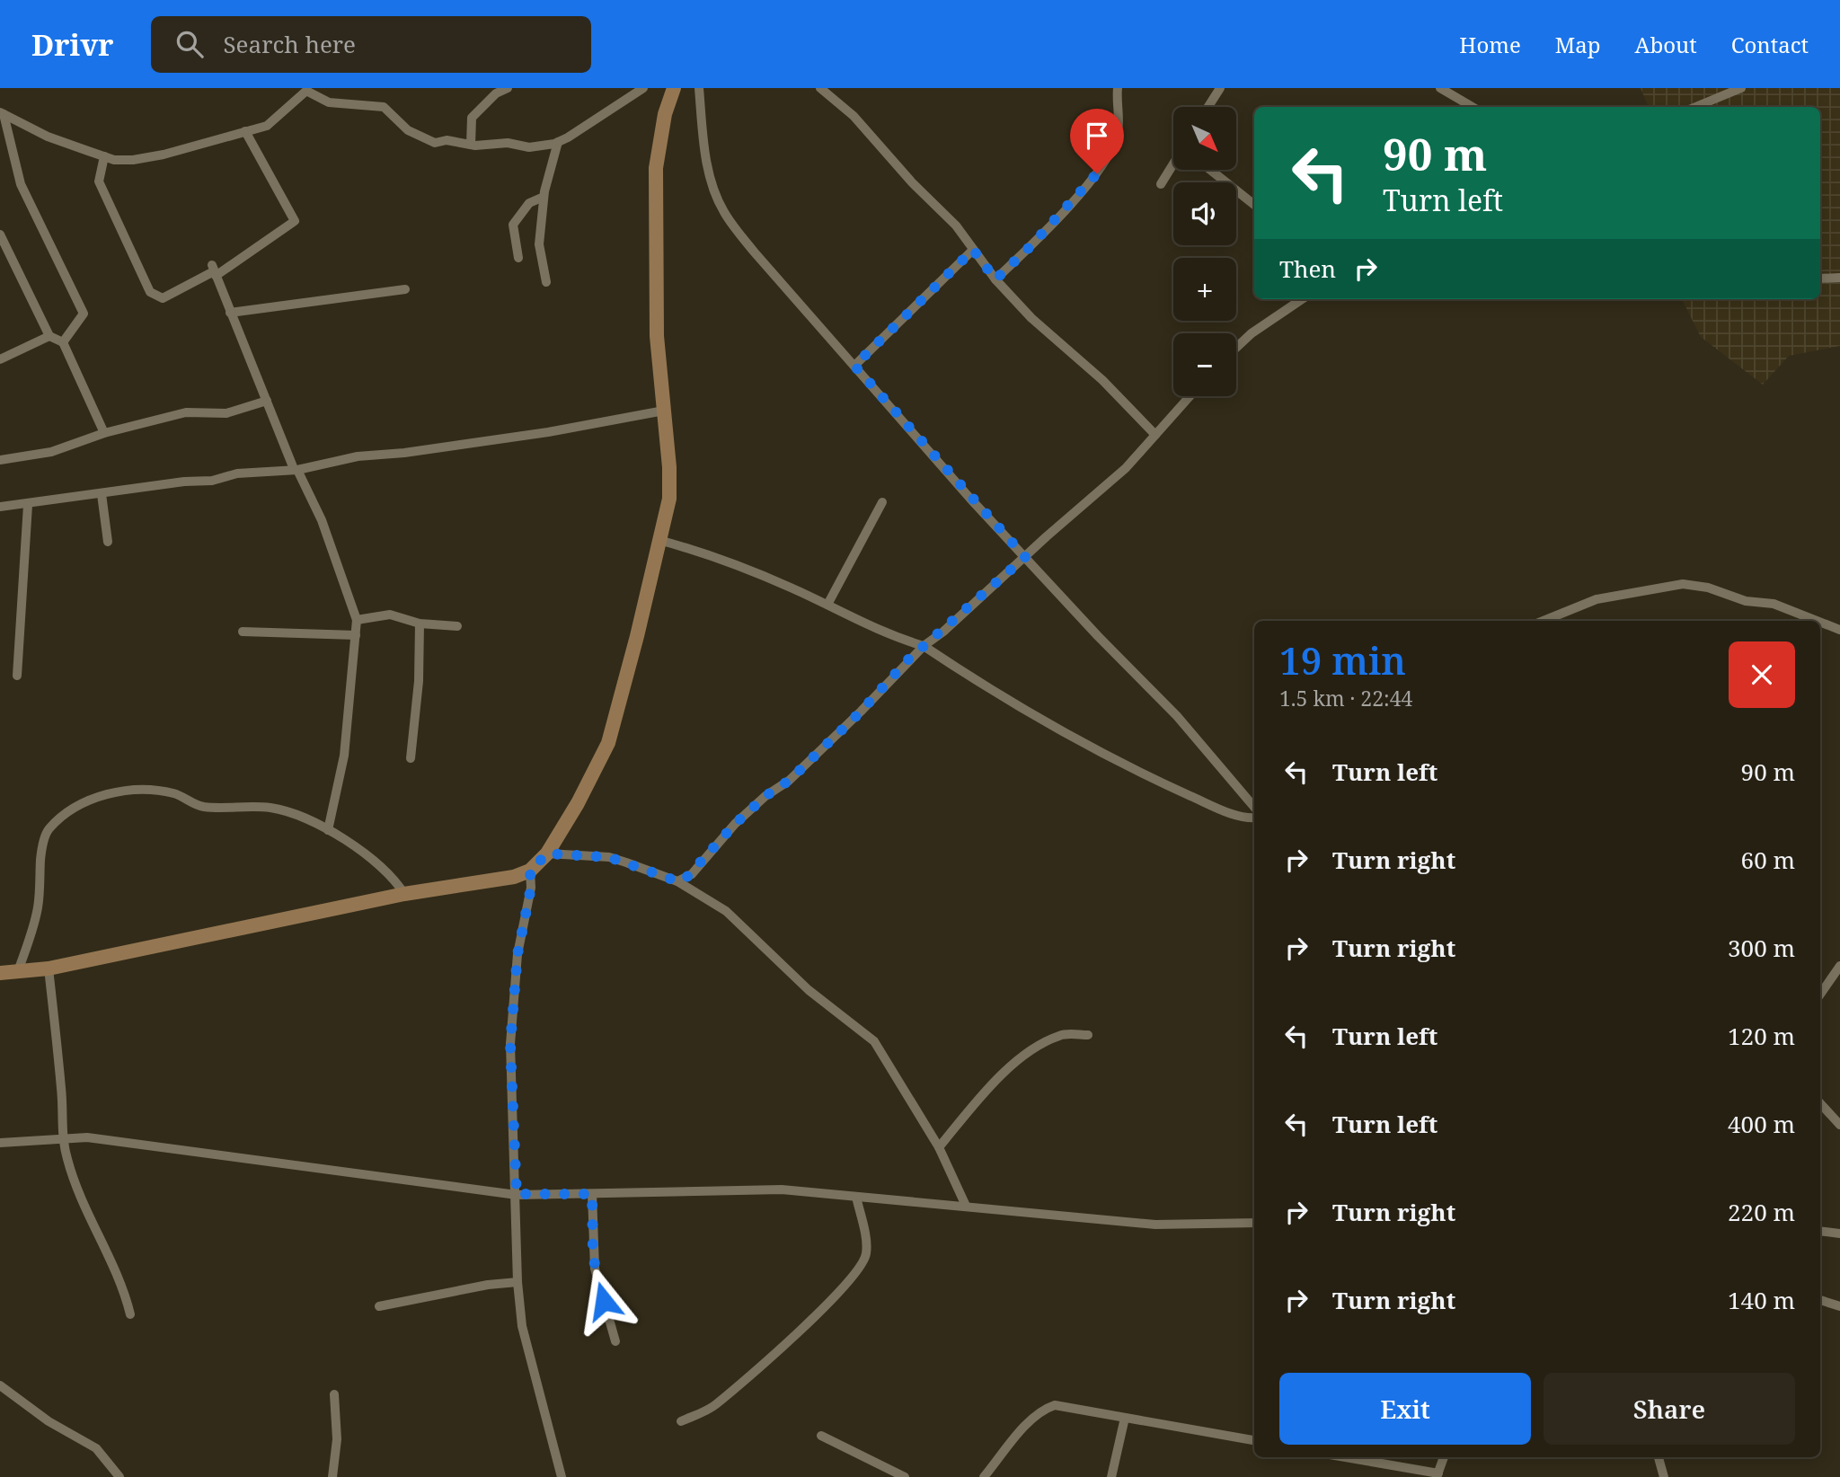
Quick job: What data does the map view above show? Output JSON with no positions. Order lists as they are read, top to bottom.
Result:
{
  "north": "bottom right",
  "page": {
    "header": "Drivr",
    "search": "Search here",
    "nav": [
      "Home",
      "Map",
      "About",
      "Contact"
    ],
    "map_buttons": ["+", "−"],
    "turn": ["90 m", "Turn left"],
    "then": "Then",
    "heading": ["19 min", "1.5 km · 22:44"],
    "list": [
      {
        "name": "Turn left",
        "value": "90 m"
      },
      {
        "name": "Turn right",
        "value": "60 m"
      },
      {
        "name": "Turn right",
        "value": "300 m"
      },
      {
        "name": "Turn left",
        "value": "120 m"
      },
      {
        "name": "Turn left",
        "value": "400 m"
      },
      {
        "name": "Turn right",
        "value": "220 m"
      },
      {
        "name": "Turn right",
        "value": "140 m"
      }
    ],
    "buttons": ["Exit", "Share"]
  }
}
